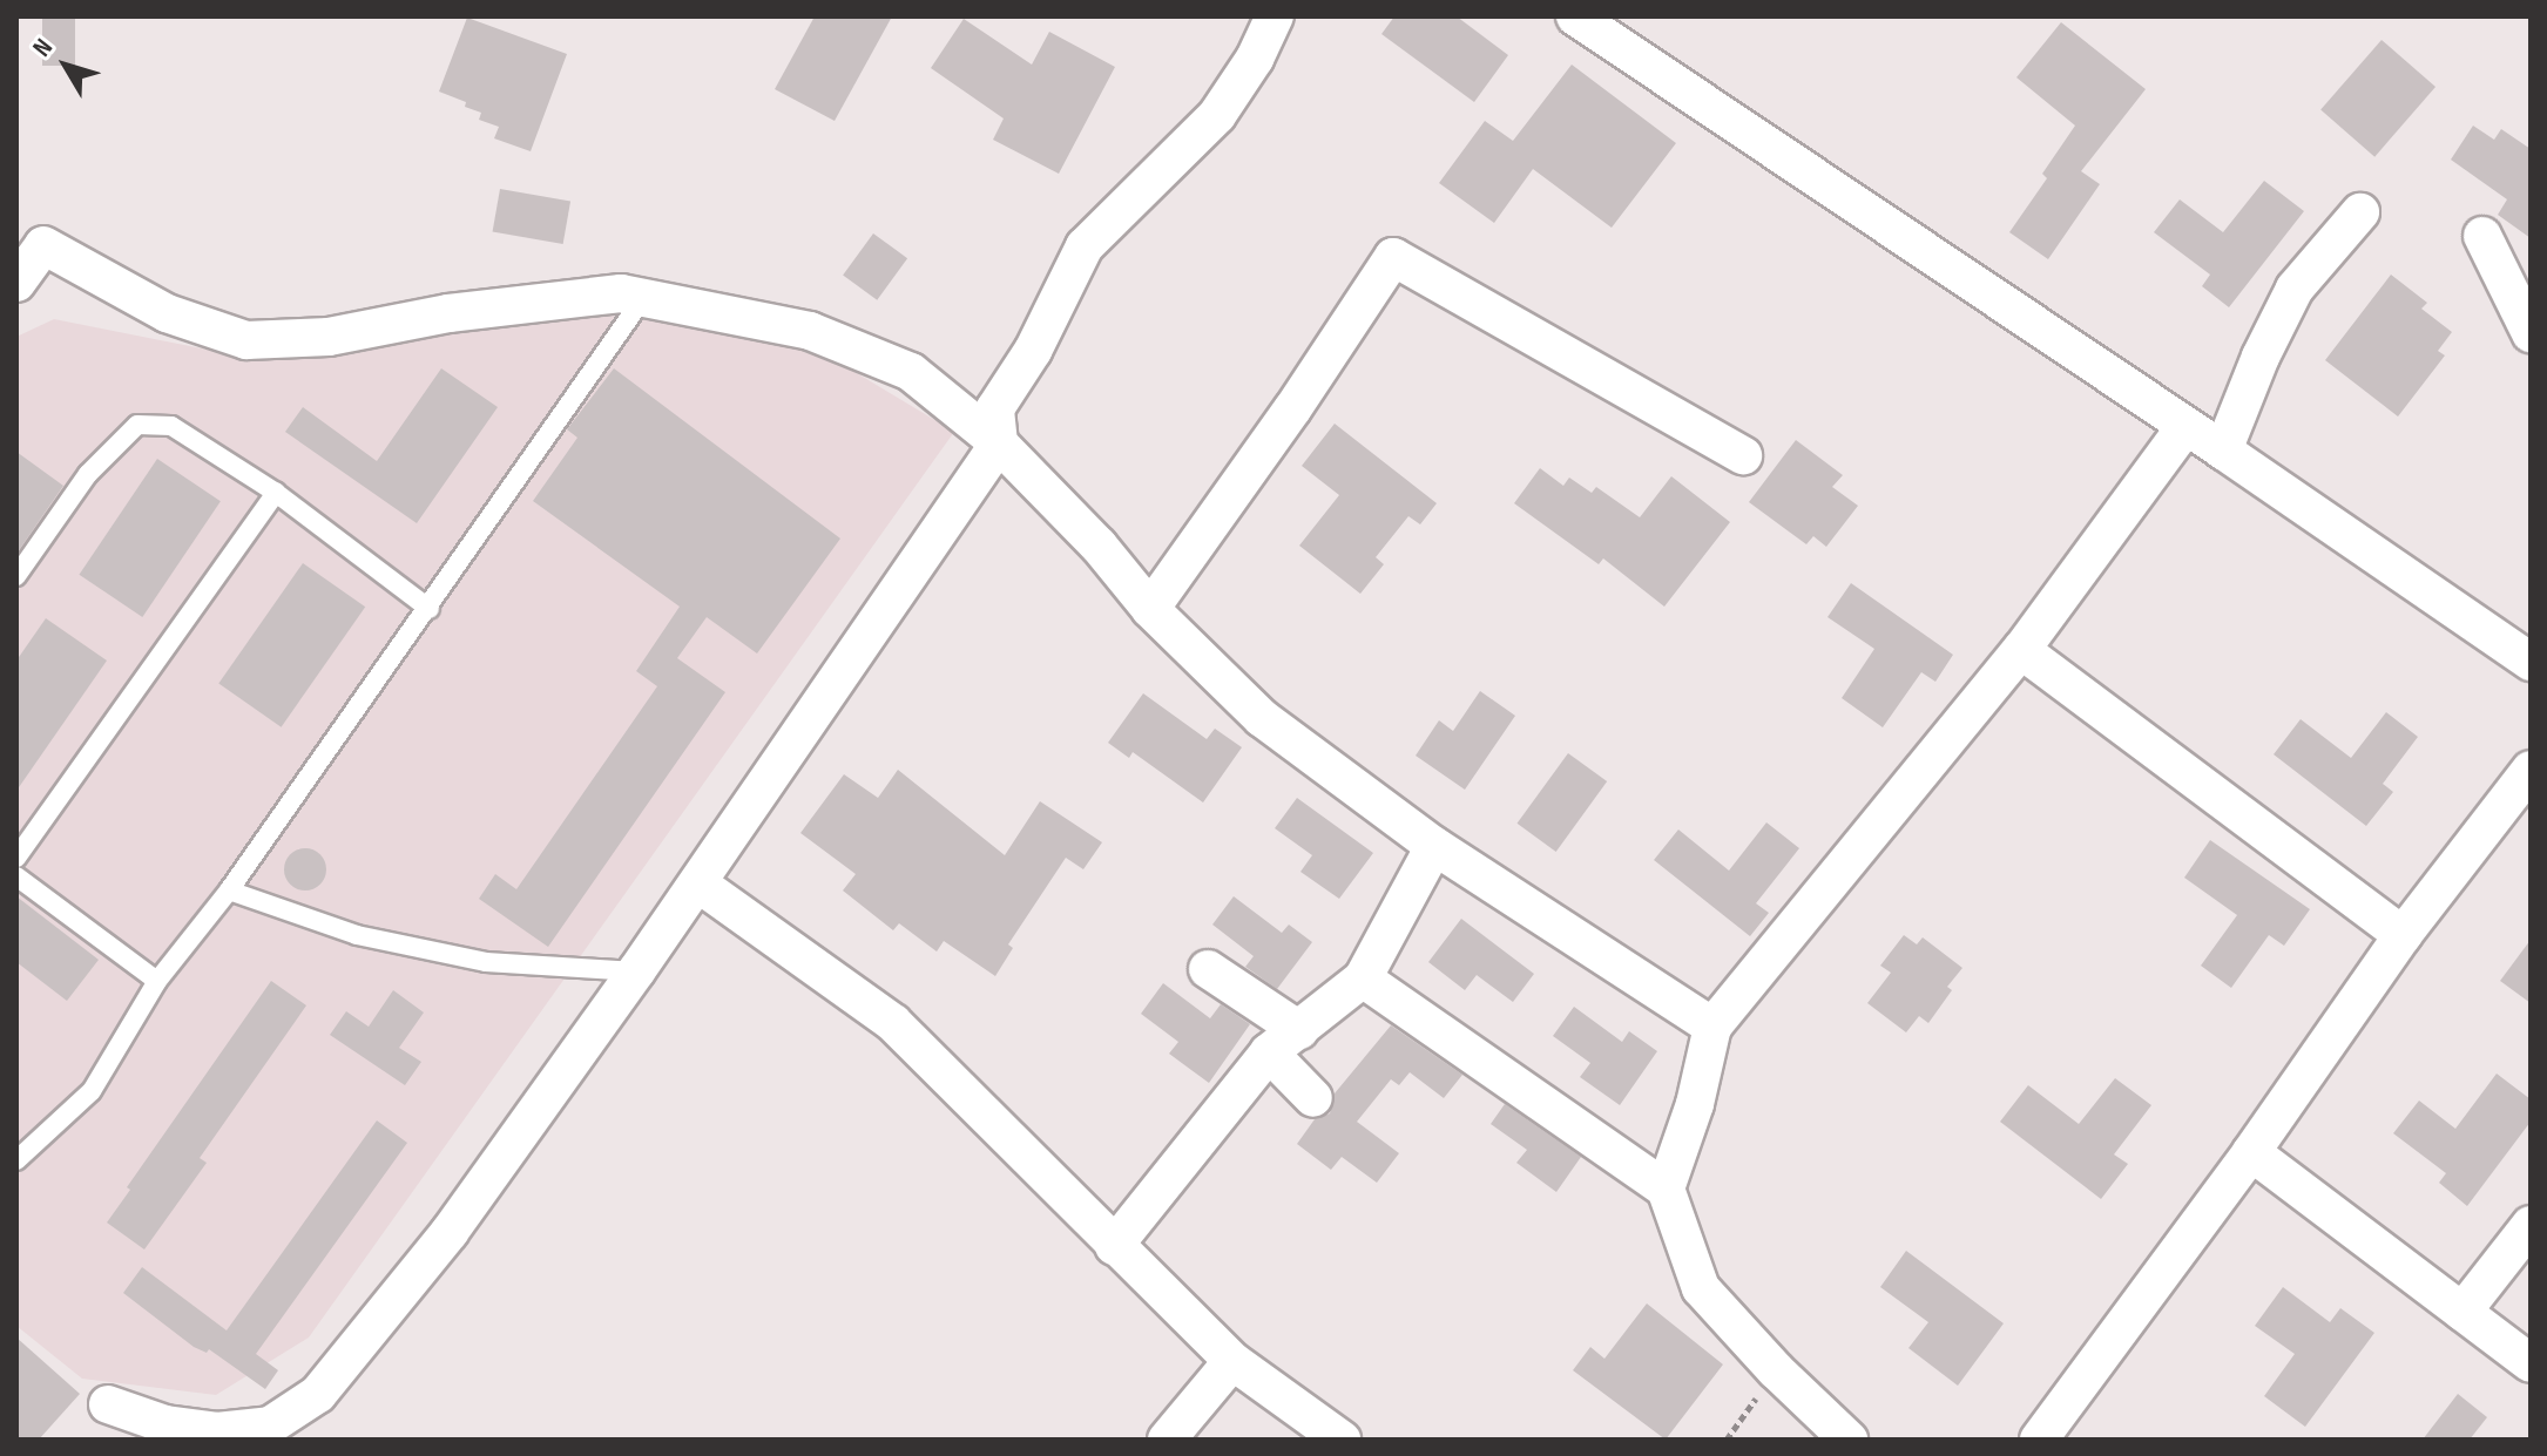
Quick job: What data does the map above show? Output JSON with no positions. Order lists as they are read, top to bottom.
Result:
{
  "north": "top left"
}
